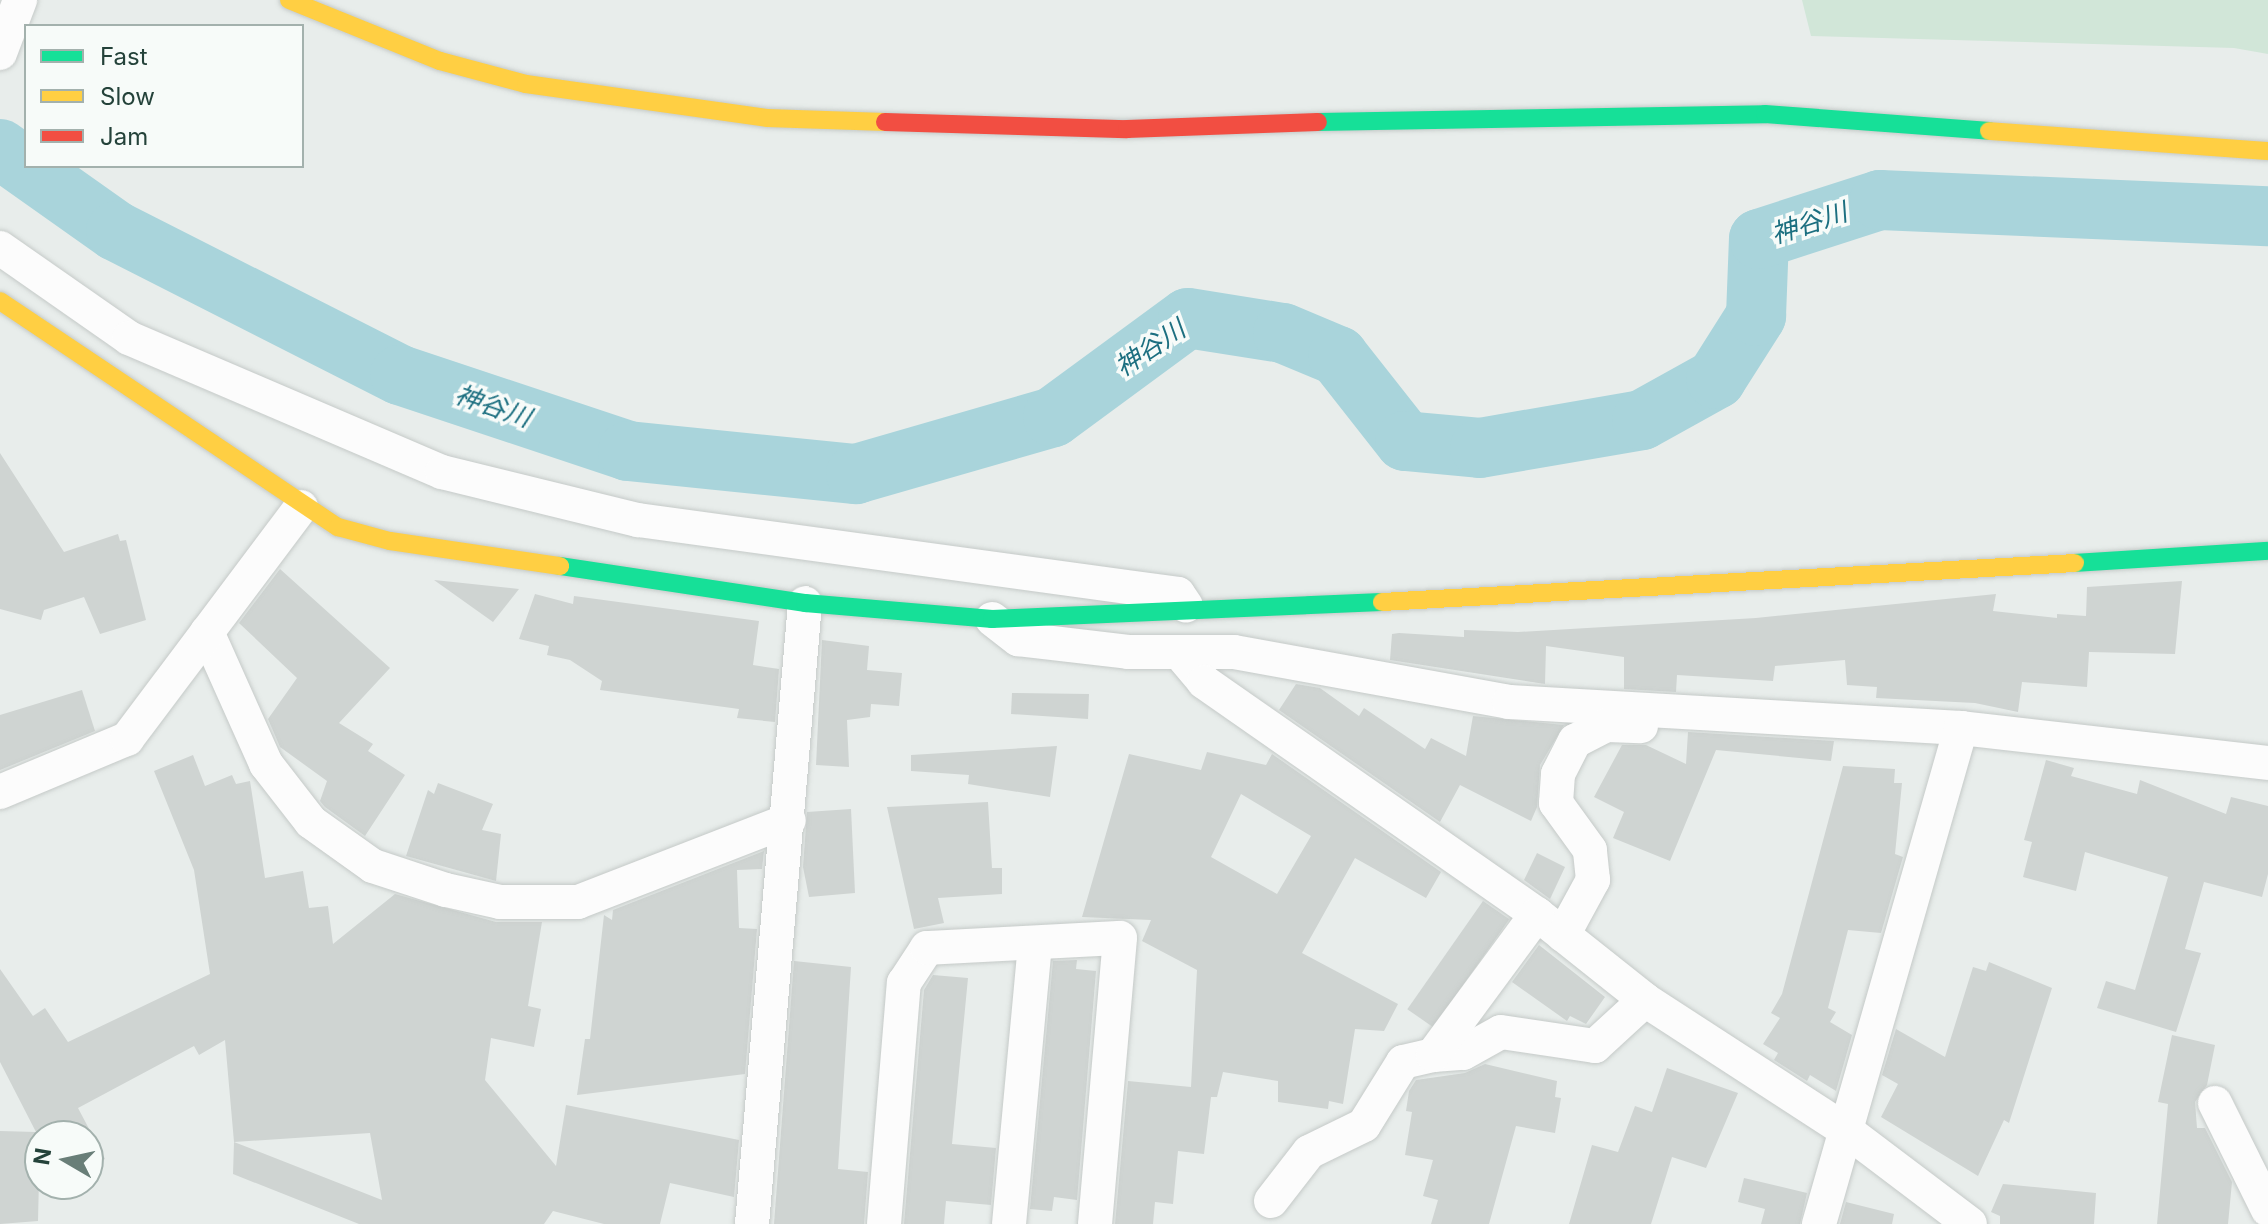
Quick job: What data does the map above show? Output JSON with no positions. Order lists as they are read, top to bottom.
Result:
{
  "water": ["神谷川"],
  "legend": ["Fast", "Slow", "Jam"],
  "north": "left"
}
